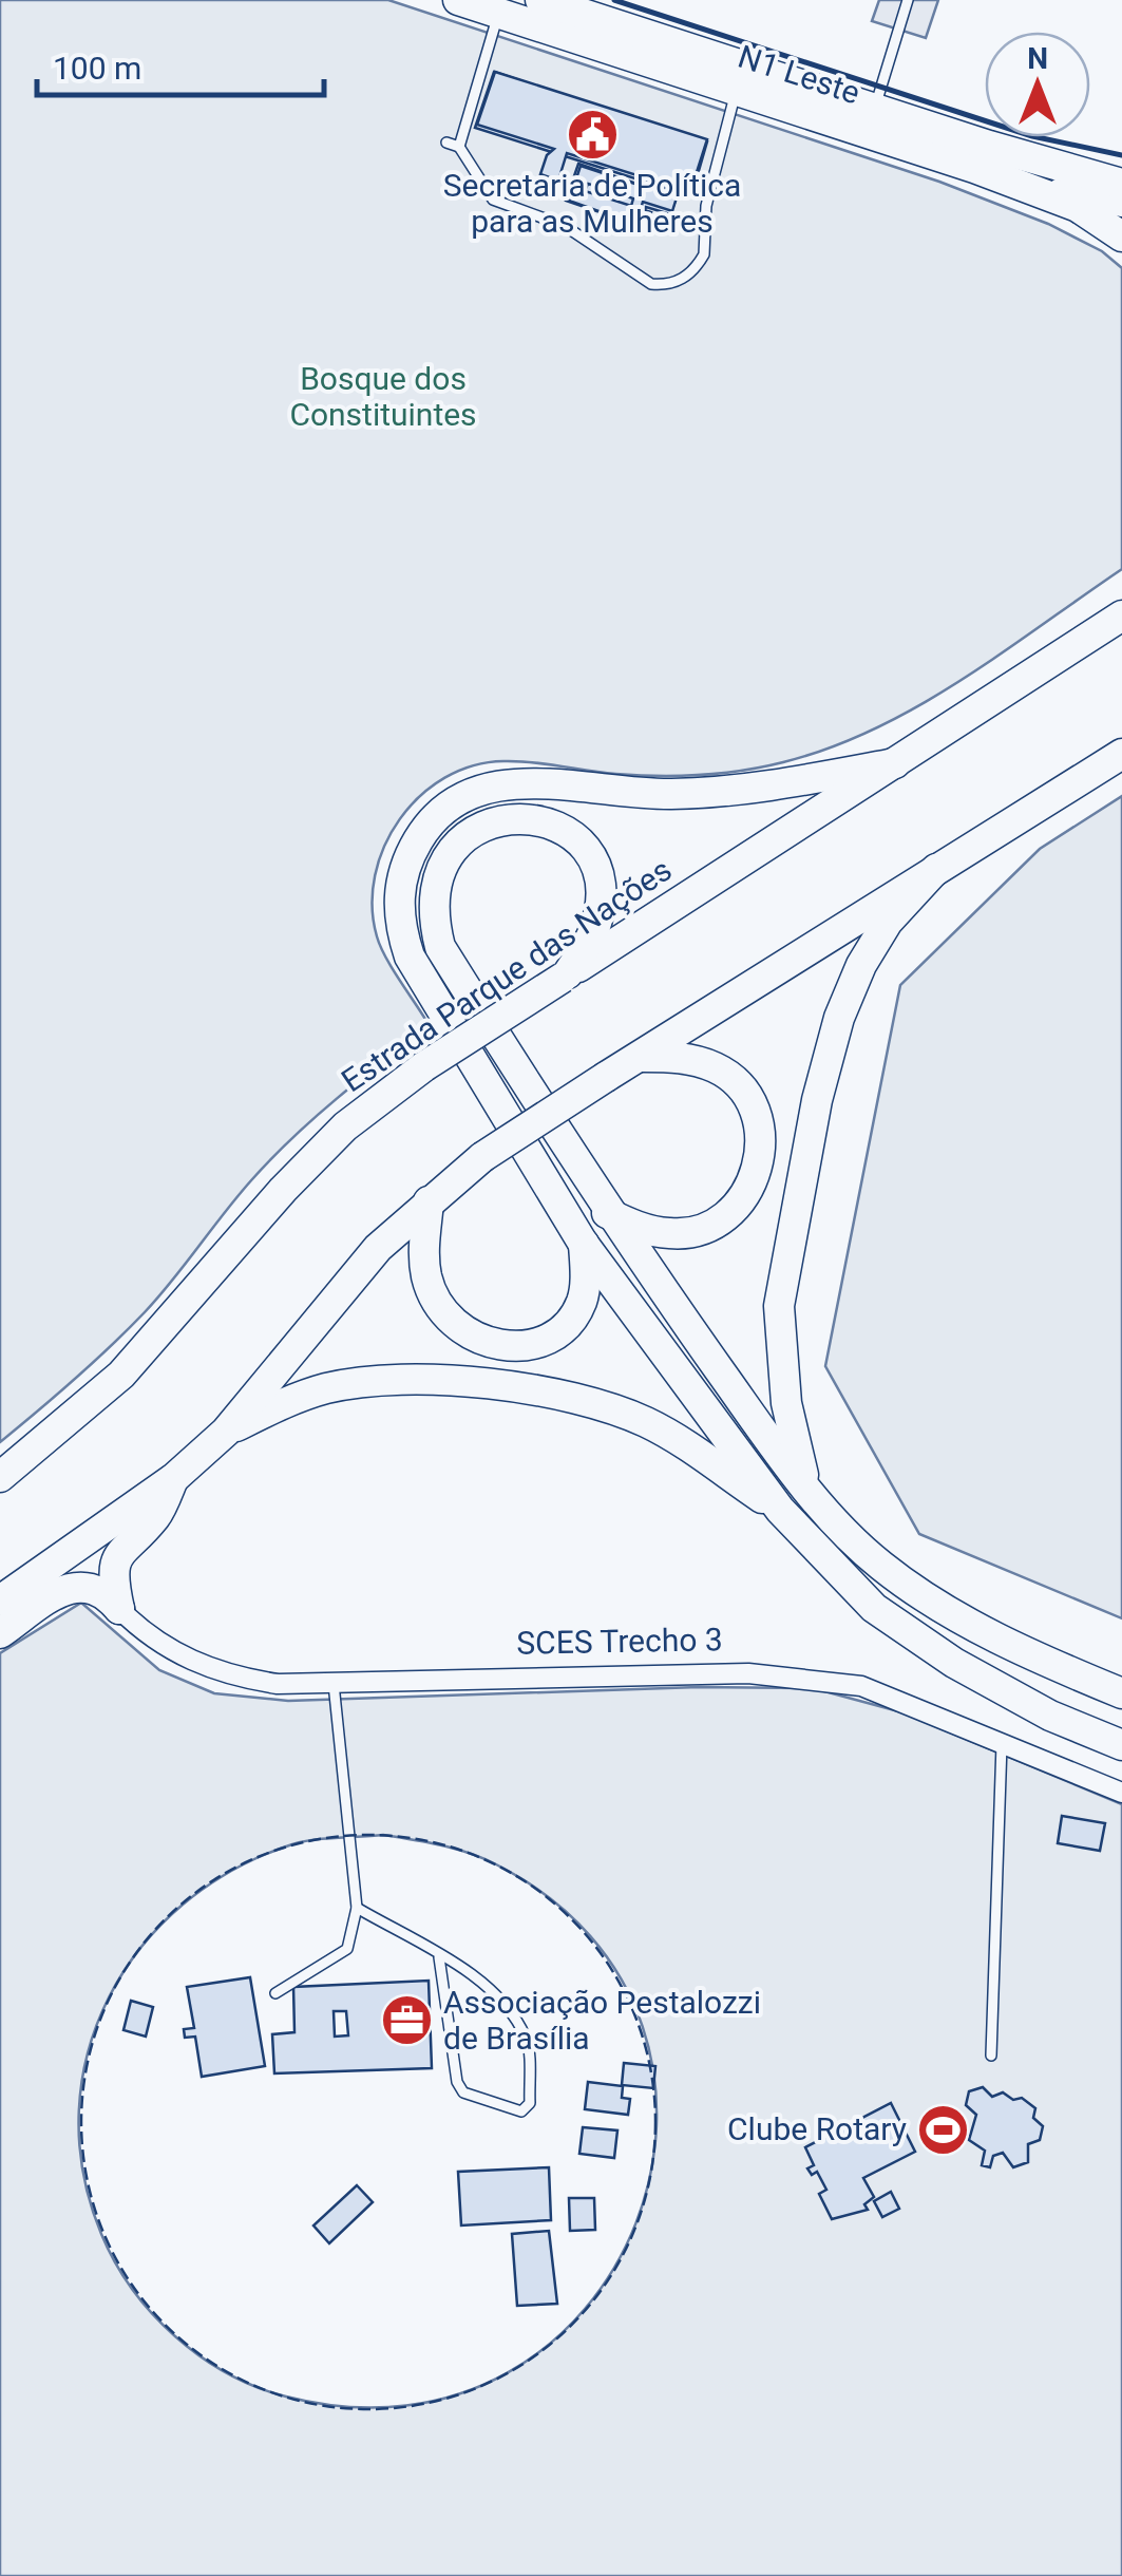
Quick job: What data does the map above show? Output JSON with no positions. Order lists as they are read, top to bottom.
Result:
{
  "streets": {
    "highway": ["N1 Leste", "Estrada Parque das Nações"],
    "street": ["SCES Trecho 3"]
  },
  "parks": ["Bosque dos Constituintes"],
  "places": {
    "public building": ["Secretaria de Política para as Mulheres"],
    "office": ["Associação Pestalozzi de Brasília"],
    "sports": ["Clube Rotary"]
  },
  "scale_bar": "100 m",
  "north": "top"
}
